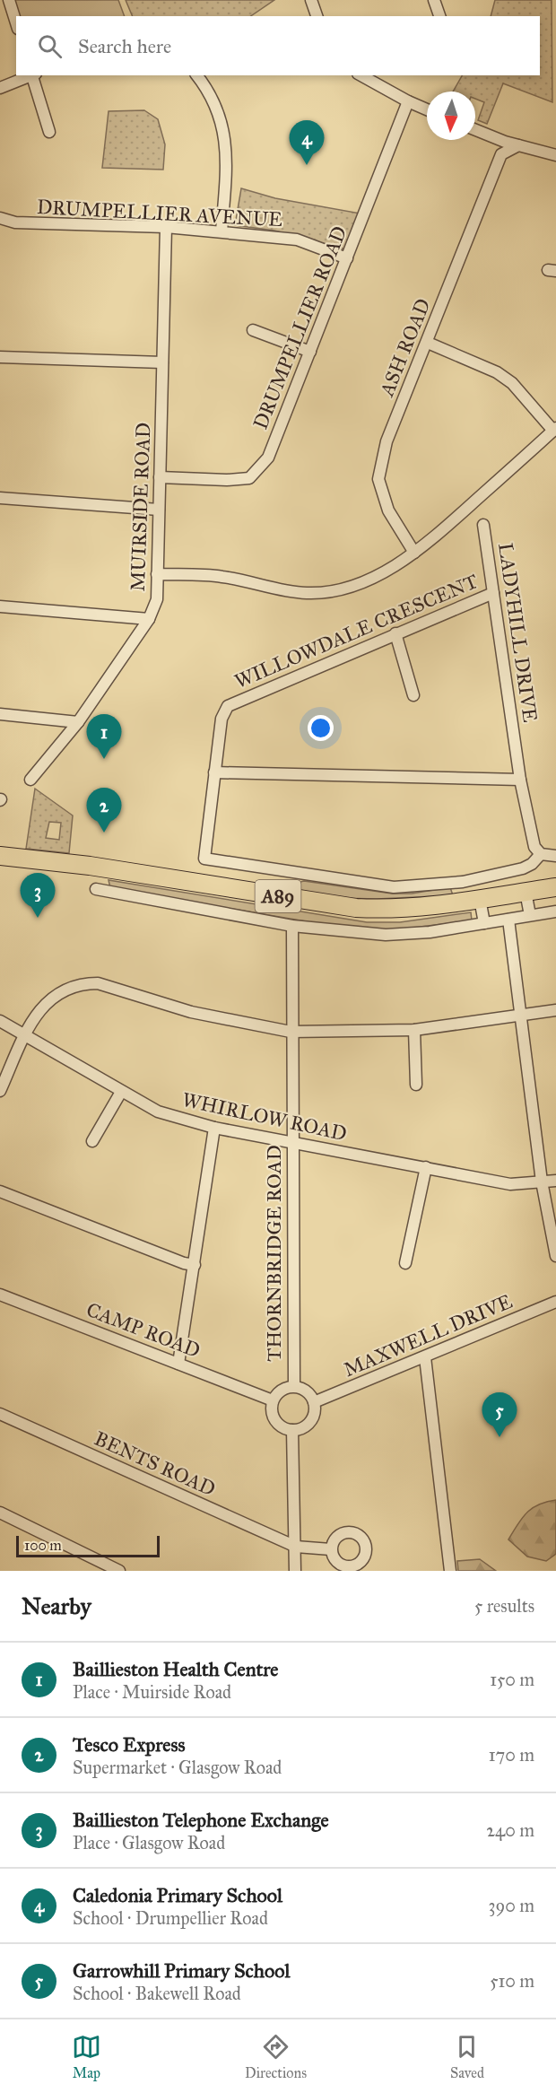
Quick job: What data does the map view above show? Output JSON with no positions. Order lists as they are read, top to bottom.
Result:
{
  "streets": {
    "main road": ["A89"],
    "street": [
      "DRUMPELLIER AVENUE",
      "DRUMPELLIER ROAD",
      "ASH ROAD",
      "MUIRSIDE ROAD",
      "WILLOWDALE CRESCENT",
      "LADYHILL DRIVE",
      "WHIRLOW ROAD",
      "THORNBRIDGE ROAD",
      "CAMP ROAD",
      "MAXWELL DRIVE",
      "BENTS ROAD"
    ]
  },
  "crossings": [
    ["DRUMPELLIER AVENUE", "DRUMPELLIER ROAD"],
    ["DRUMPELLIER AVENUE", "MUIRSIDE ROAD"],
    ["DRUMPELLIER ROAD", "MUIRSIDE ROAD"],
    ["WILLOWDALE CRESCENT", "LADYHILL DRIVE"],
    ["WHIRLOW ROAD", "THORNBRIDGE ROAD"],
    ["THORNBRIDGE ROAD", "CAMP ROAD"],
    ["THORNBRIDGE ROAD", "MAXWELL DRIVE"],
    ["CAMP ROAD", "MAXWELL DRIVE"]
  ],
  "scale_bar": "100 m",
  "north": "bottom",
  "page": {
    "search": "Search here",
    "pins": [
      "4",
      "1",
      "2",
      "3",
      "5"
    ],
    "scale": "100 m",
    "heading": ["Nearby", "5 results"],
    "list": [
      {
        "mark": "1",
        "name": "Baillieston Health Centre",
        "note": "Place · Muirside Road",
        "value": "150 m"
      },
      {
        "mark": "2",
        "name": "Tesco Express",
        "note": "Supermarket · Glasgow Road",
        "value": "170 m"
      },
      {
        "mark": "3",
        "name": "Baillieston Telephone Exchange",
        "note": "Place · Glasgow Road",
        "value": "240 m"
      },
      {
        "mark": "4",
        "name": "Caledonia Primary School",
        "note": "School · Drumpellier Road",
        "value": "390 m"
      },
      {
        "mark": "5",
        "name": "Garrowhill Primary School",
        "note": "School · Bakewell Road",
        "value": "510 m"
      }
    ],
    "nav": ["Map", "Directions", "Saved"]
  }
}
